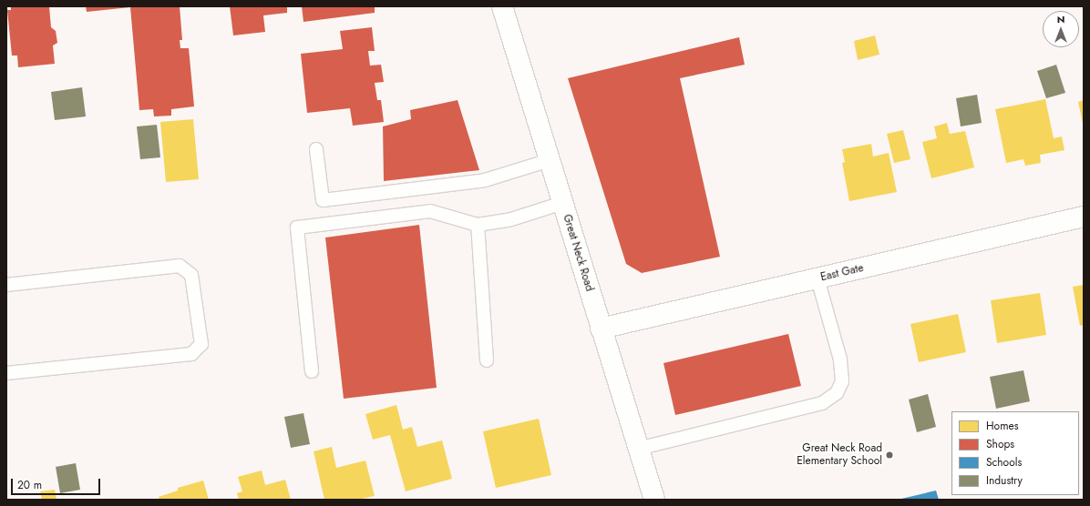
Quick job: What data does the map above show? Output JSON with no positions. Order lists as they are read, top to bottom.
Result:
{
  "streets": {
    "main road": ["Great Neck Road", "East Gate"]
  },
  "crossings": [
    ["Great Neck Road", "East Gate"]
  ],
  "places": ["Great Neck Road Elementary School"],
  "legend": [
    "Homes",
    "Shops",
    "Schools",
    "Industry"
  ],
  "scale_bar": "20 m",
  "north": "top"
}
